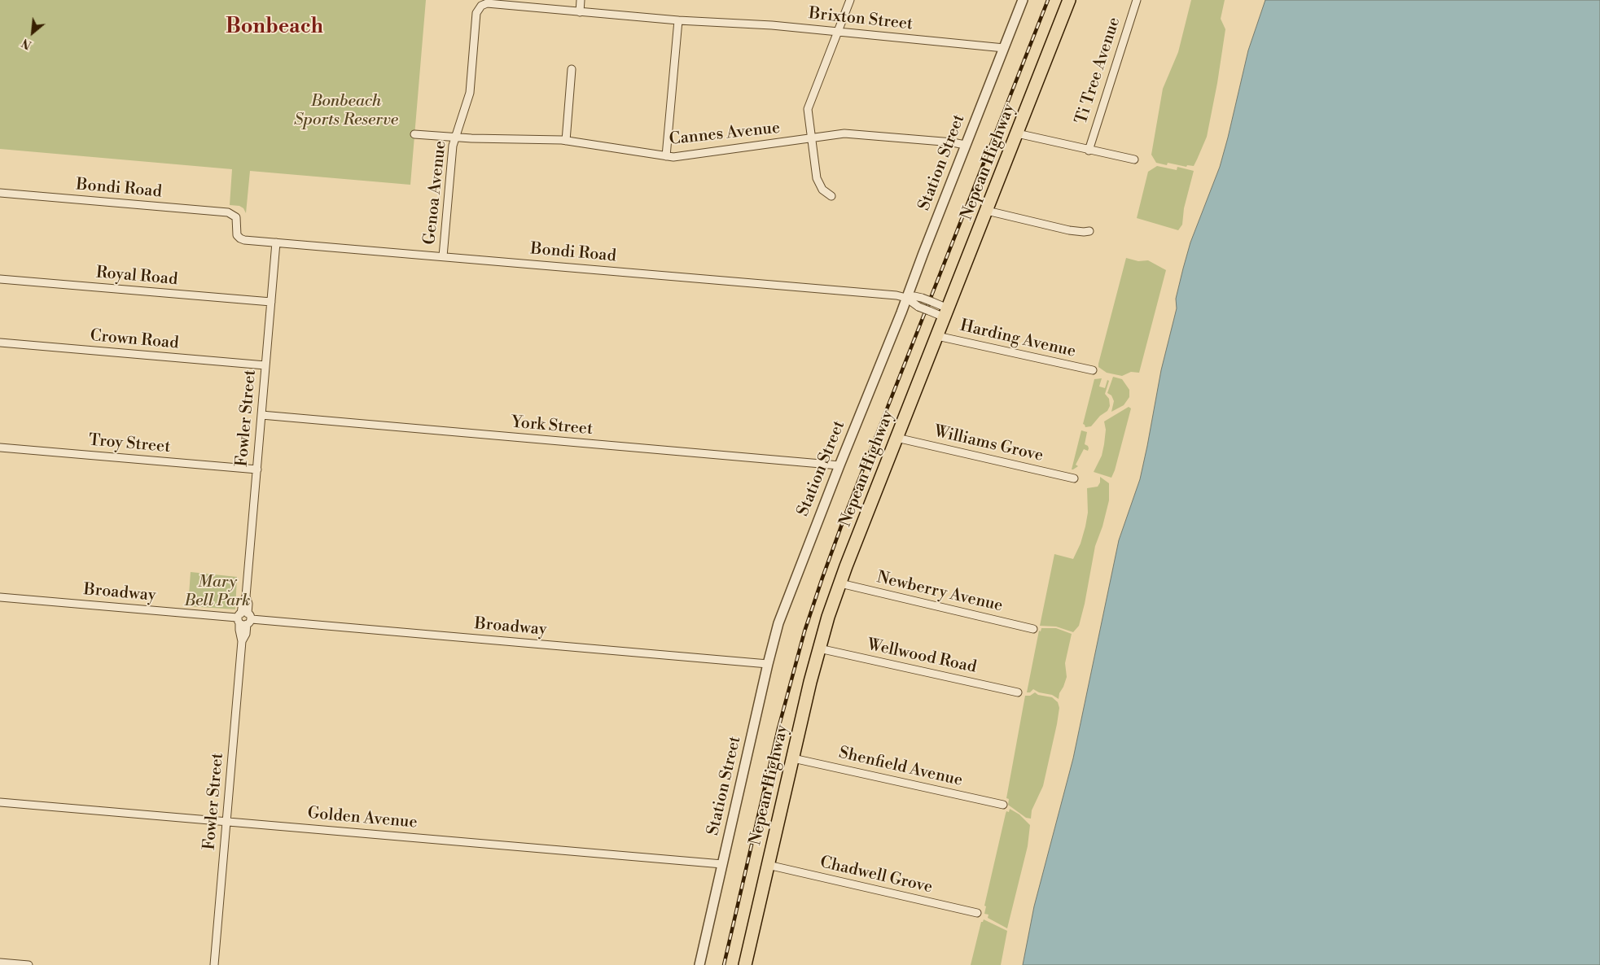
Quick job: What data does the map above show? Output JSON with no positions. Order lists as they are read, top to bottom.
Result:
{
  "streets": {
    "highway": ["Nepean Highway"],
    "street": [
      "Brixton Street",
      "Ti Tree Avenue",
      "Cannes Avenue",
      "Station Street",
      "Bondi Road",
      "Genoa Avenue",
      "Royal Road",
      "Harding Avenue",
      "Crown Road",
      "Fowler Street",
      "York Street",
      "Troy Street",
      "Williams Grove",
      "Newberry Avenue",
      "Broadway",
      "Wellwood Road",
      "Shenfield Avenue",
      "Golden Avenue",
      "Chadwell Grove"
    ]
  },
  "crossings": [
    ["Brixton Street", "Station Street"],
    ["Brixton Street", "Genoa Avenue"],
    ["Cannes Avenue", "Station Street"],
    ["Cannes Avenue", "Genoa Avenue"],
    ["Nepean Highway", "Bondi Road"],
    ["Nepean Highway", "Harding Avenue"],
    ["Nepean Highway", "Williams Grove"],
    ["Nepean Highway", "Newberry Avenue"],
    ["Nepean Highway", "Wellwood Road"],
    ["Nepean Highway", "Shenfield Avenue"],
    ["Nepean Highway", "Chadwell Grove"],
    ["Station Street", "Bondi Road"],
    ["Station Street", "York Street"],
    ["Station Street", "Broadway"],
    ["Station Street", "Golden Avenue"],
    ["Bondi Road", "Genoa Avenue"],
    ["Bondi Road", "Fowler Street"],
    ["Royal Road", "Fowler Street"],
    ["Crown Road", "Fowler Street"],
    ["Fowler Street", "York Street"],
    ["Fowler Street", "Troy Street"],
    ["Fowler Street", "Broadway"],
    ["Fowler Street", "Golden Avenue"]
  ],
  "districts": ["Bonbeach"],
  "parks": ["Bonbeach Sports Reserve", "Mary Bell Park"],
  "north": "bottom left"
}
